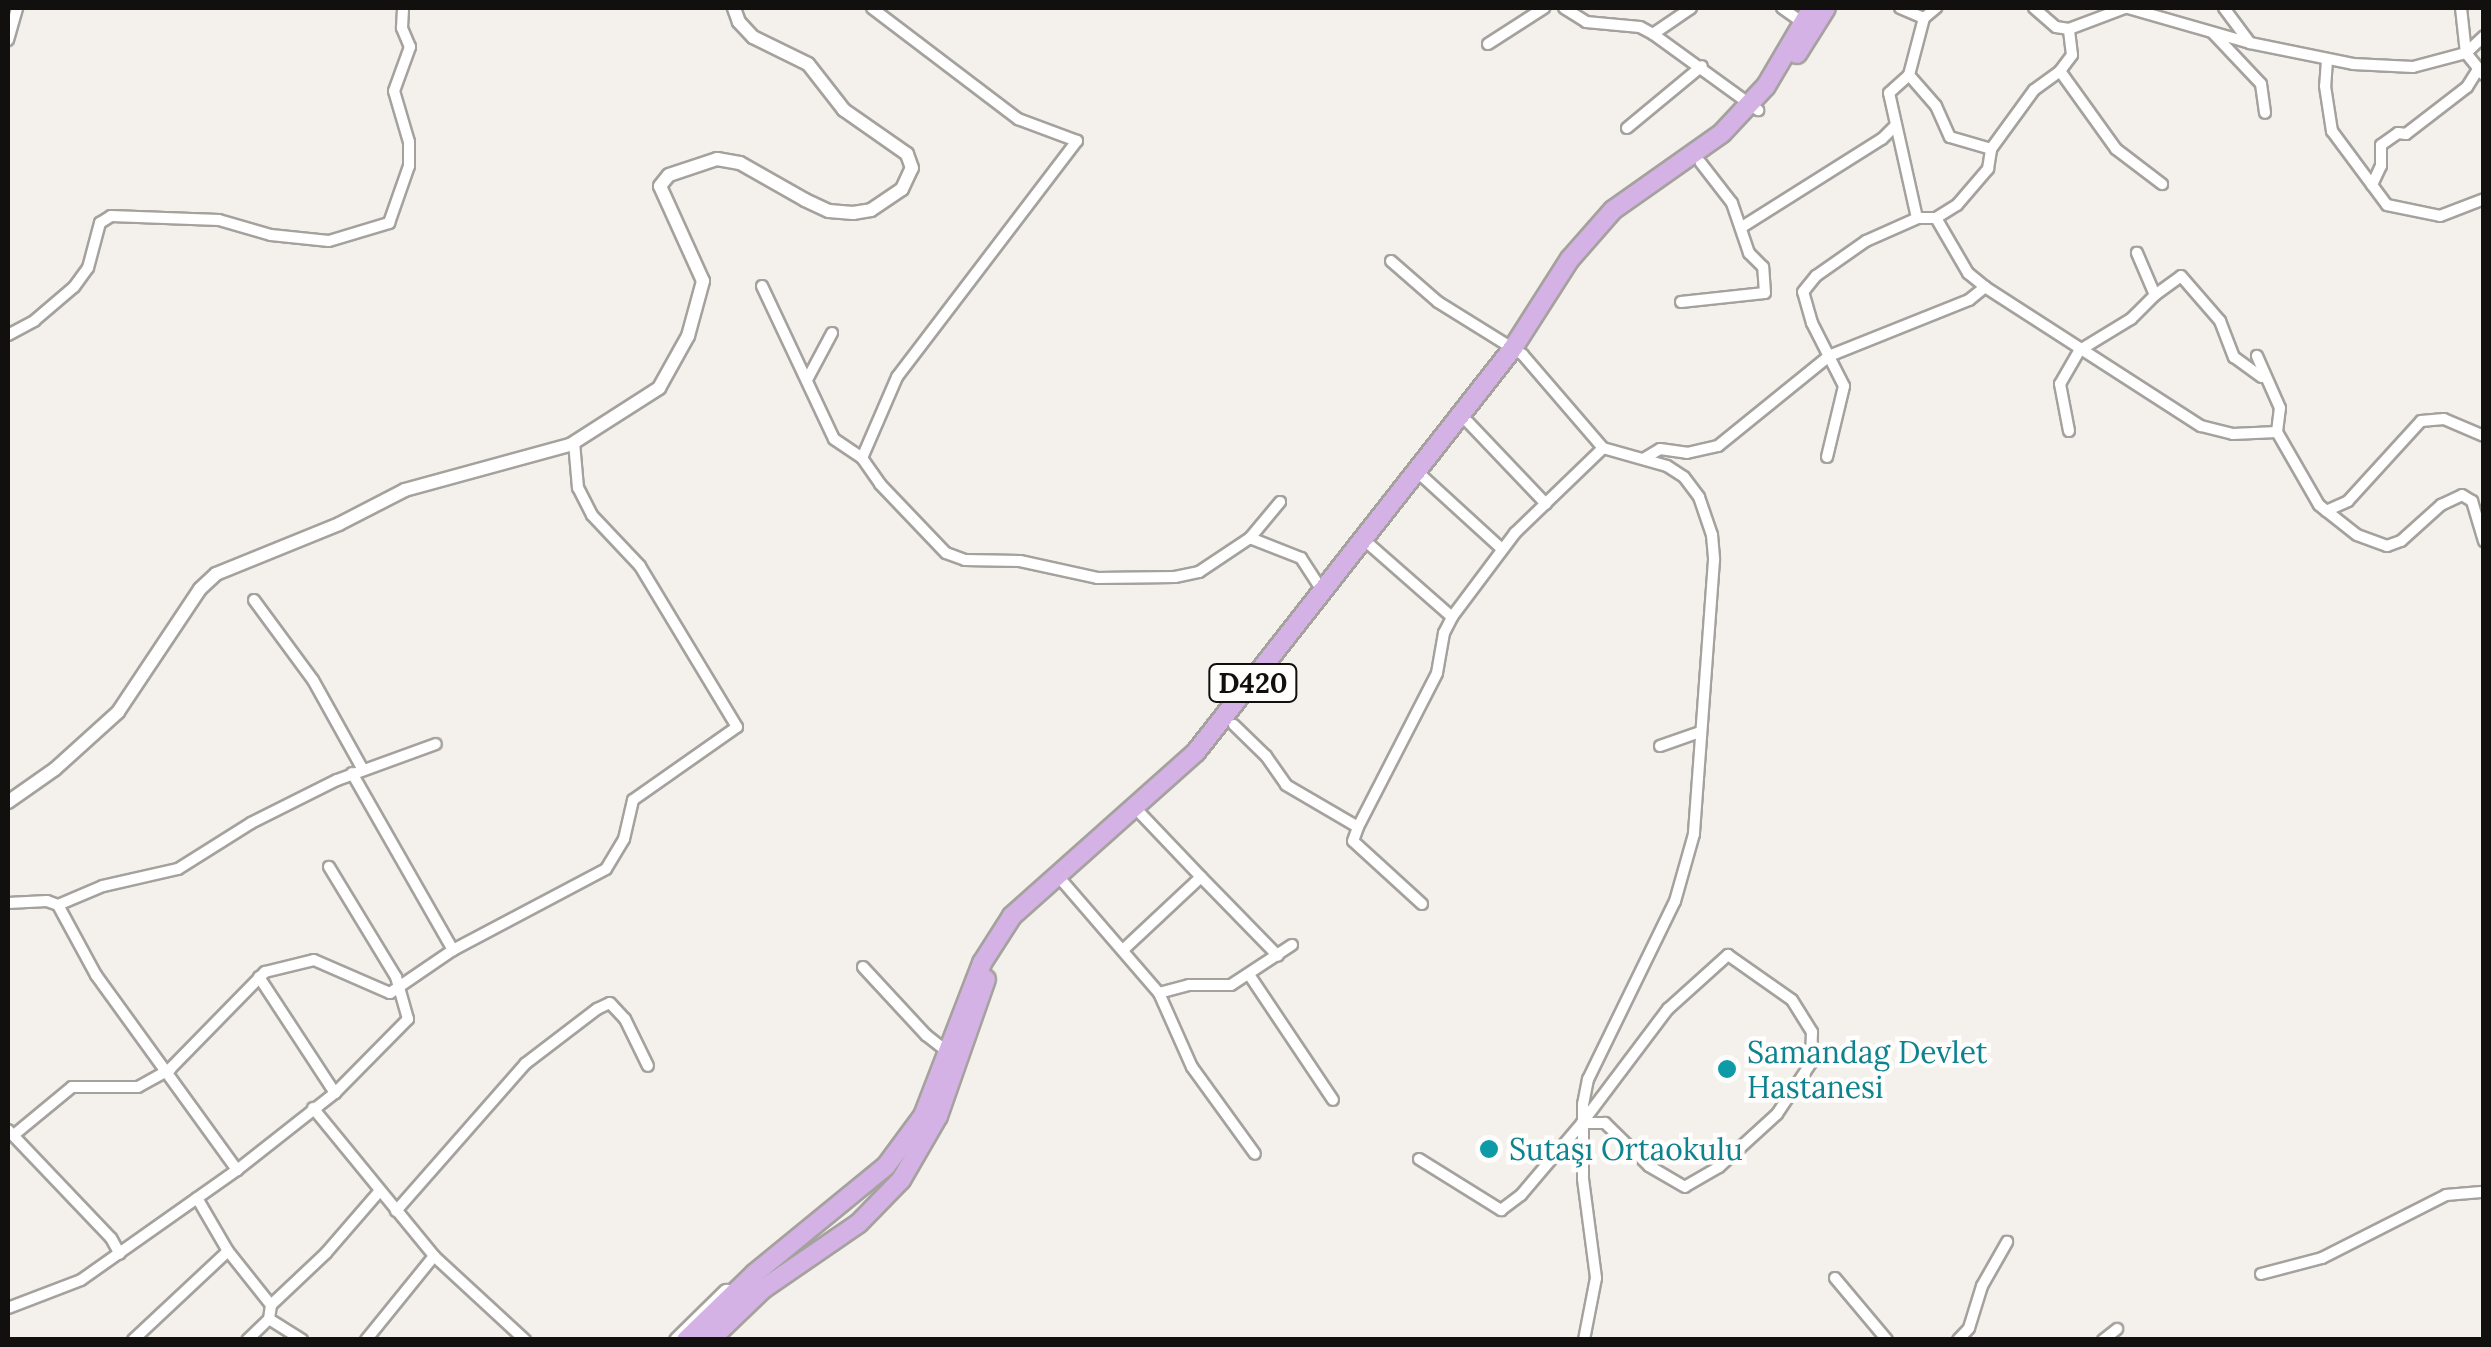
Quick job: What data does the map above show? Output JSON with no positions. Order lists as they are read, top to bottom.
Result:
{
  "streets": {
    "highway": ["D420"]
  },
  "places": ["Samandag Devlet Hastanesi", "Sutaşı Ortaokulu"]
}
